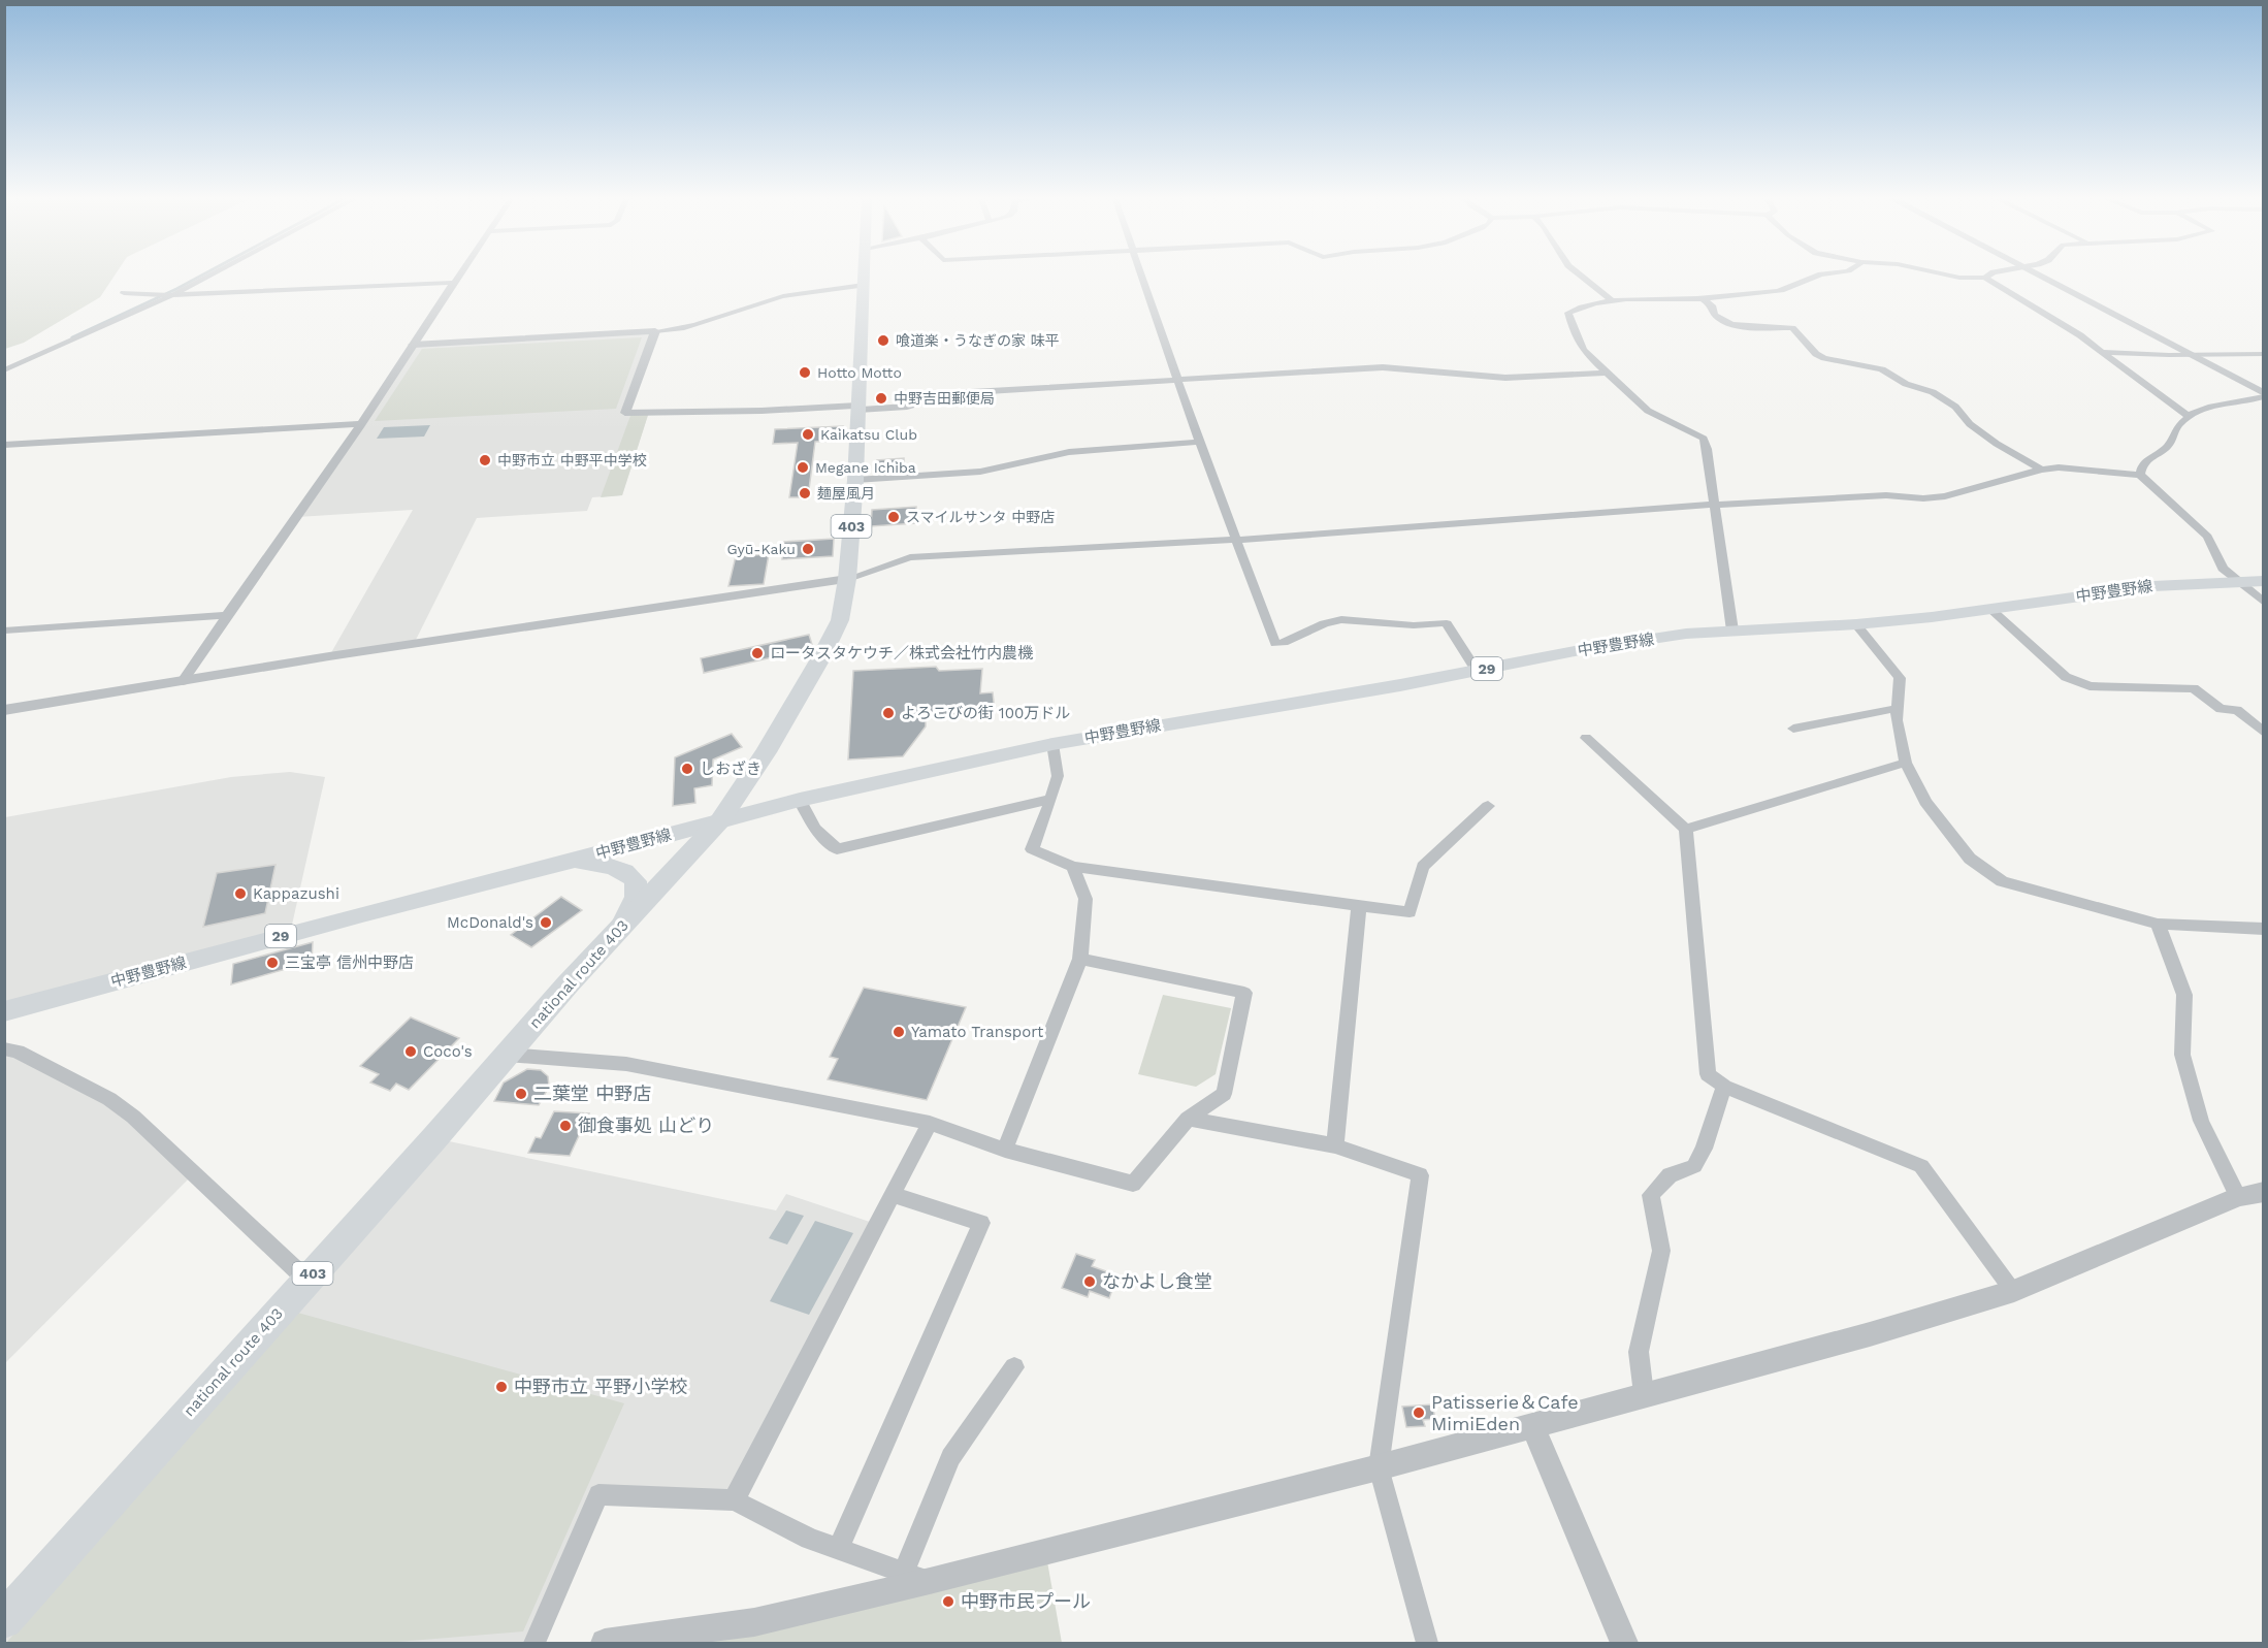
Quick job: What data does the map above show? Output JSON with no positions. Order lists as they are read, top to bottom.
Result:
{
  "streets": {
    "highway": ["403", "national route 403"],
    "main road": ["中野豊野線", "29"]
  },
  "crossings": [
    ["中野豊野線", "national route 403"]
  ],
  "places": [
    "喰道楽・うなぎの家 味平",
    "Hotto Motto",
    "中野吉田郵便局",
    "Kaikatsu Club",
    "中野市立 中野平中学校",
    "Megane Ichiba",
    "麺屋風月",
    "スマイルサンタ 中野店",
    "Gyū-Kaku",
    "ロータスタケウチ／株式会社竹内農機",
    "よろこびの街 100万ドル",
    "しおざき",
    "Kappazushi",
    "McDonald's",
    "三宝亭 信州中野店",
    "Yamato Transport",
    "Coco's",
    "二葉堂 中野店",
    "御食事処 山どり",
    "なかよし食堂",
    "中野市立 平野小学校",
    "Patisserie＆Cafe MimiEden",
    "中野市民プール"
  ]
}
